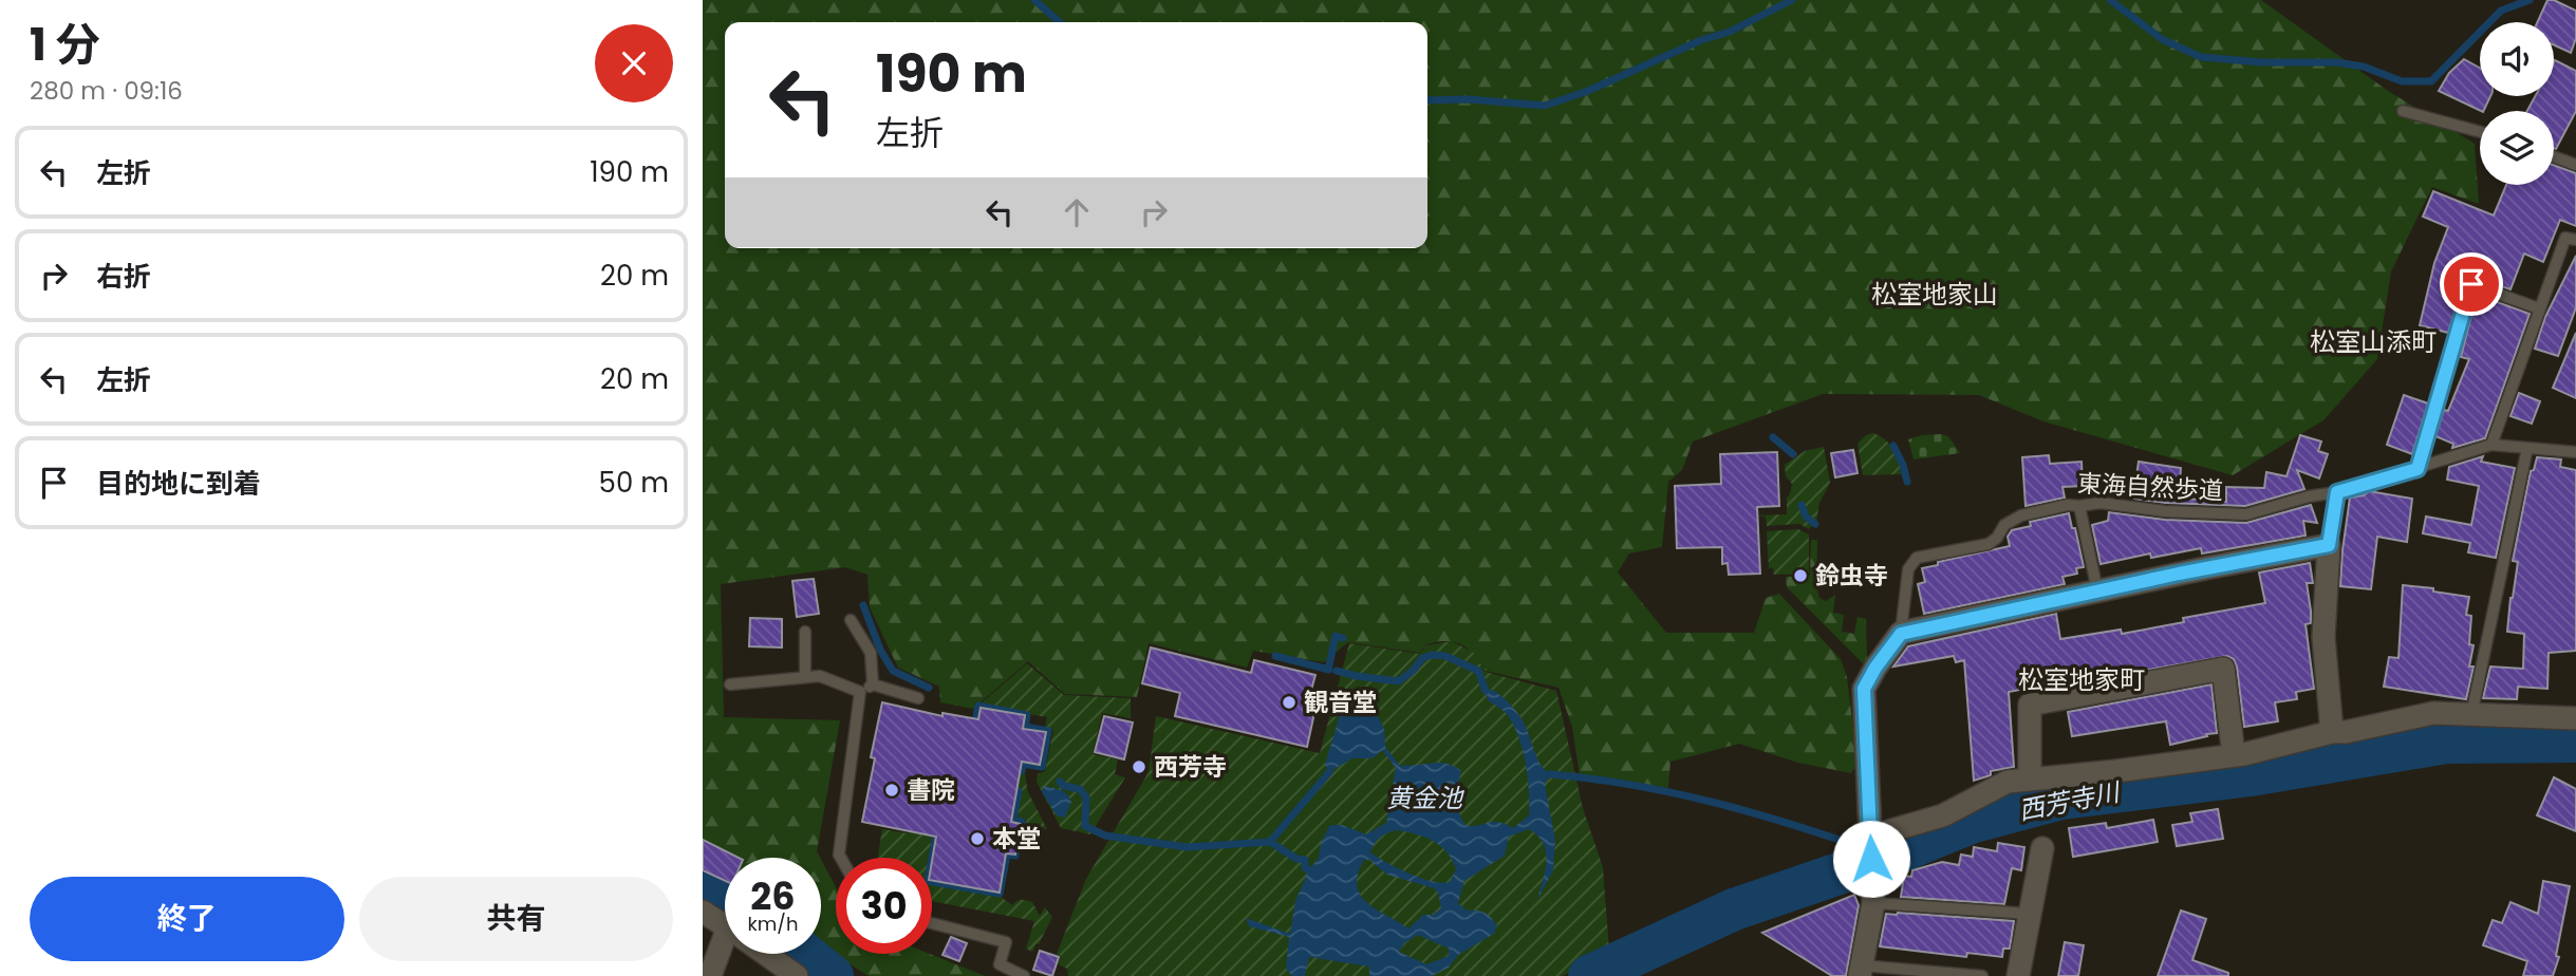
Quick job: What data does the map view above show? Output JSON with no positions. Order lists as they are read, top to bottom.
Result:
{
  "streets": {
    "lane": ["東海自然歩道"]
  },
  "districts": ["松室地家山", "松室山添町", "松室地家町"],
  "water": ["黄金池", "西芳寺川"],
  "places": [
    "鈴虫寺",
    "観音堂",
    "西芳寺",
    "書院",
    "本堂"
  ],
  "page": {
    "heading": ["1 分", "280 m · 09:16"],
    "turn": ["190 m", "左折"],
    "list": [
      {
        "name": "左折",
        "value": "190 m"
      },
      {
        "name": "右折",
        "value": "20 m"
      },
      {
        "name": "左折",
        "value": "20 m"
      },
      {
        "name": "目的地に到着",
        "value": "50 m"
      }
    ],
    "speed": "26 km/h",
    "limit": "30",
    "buttons": ["終了", "共有"]
  }
}
